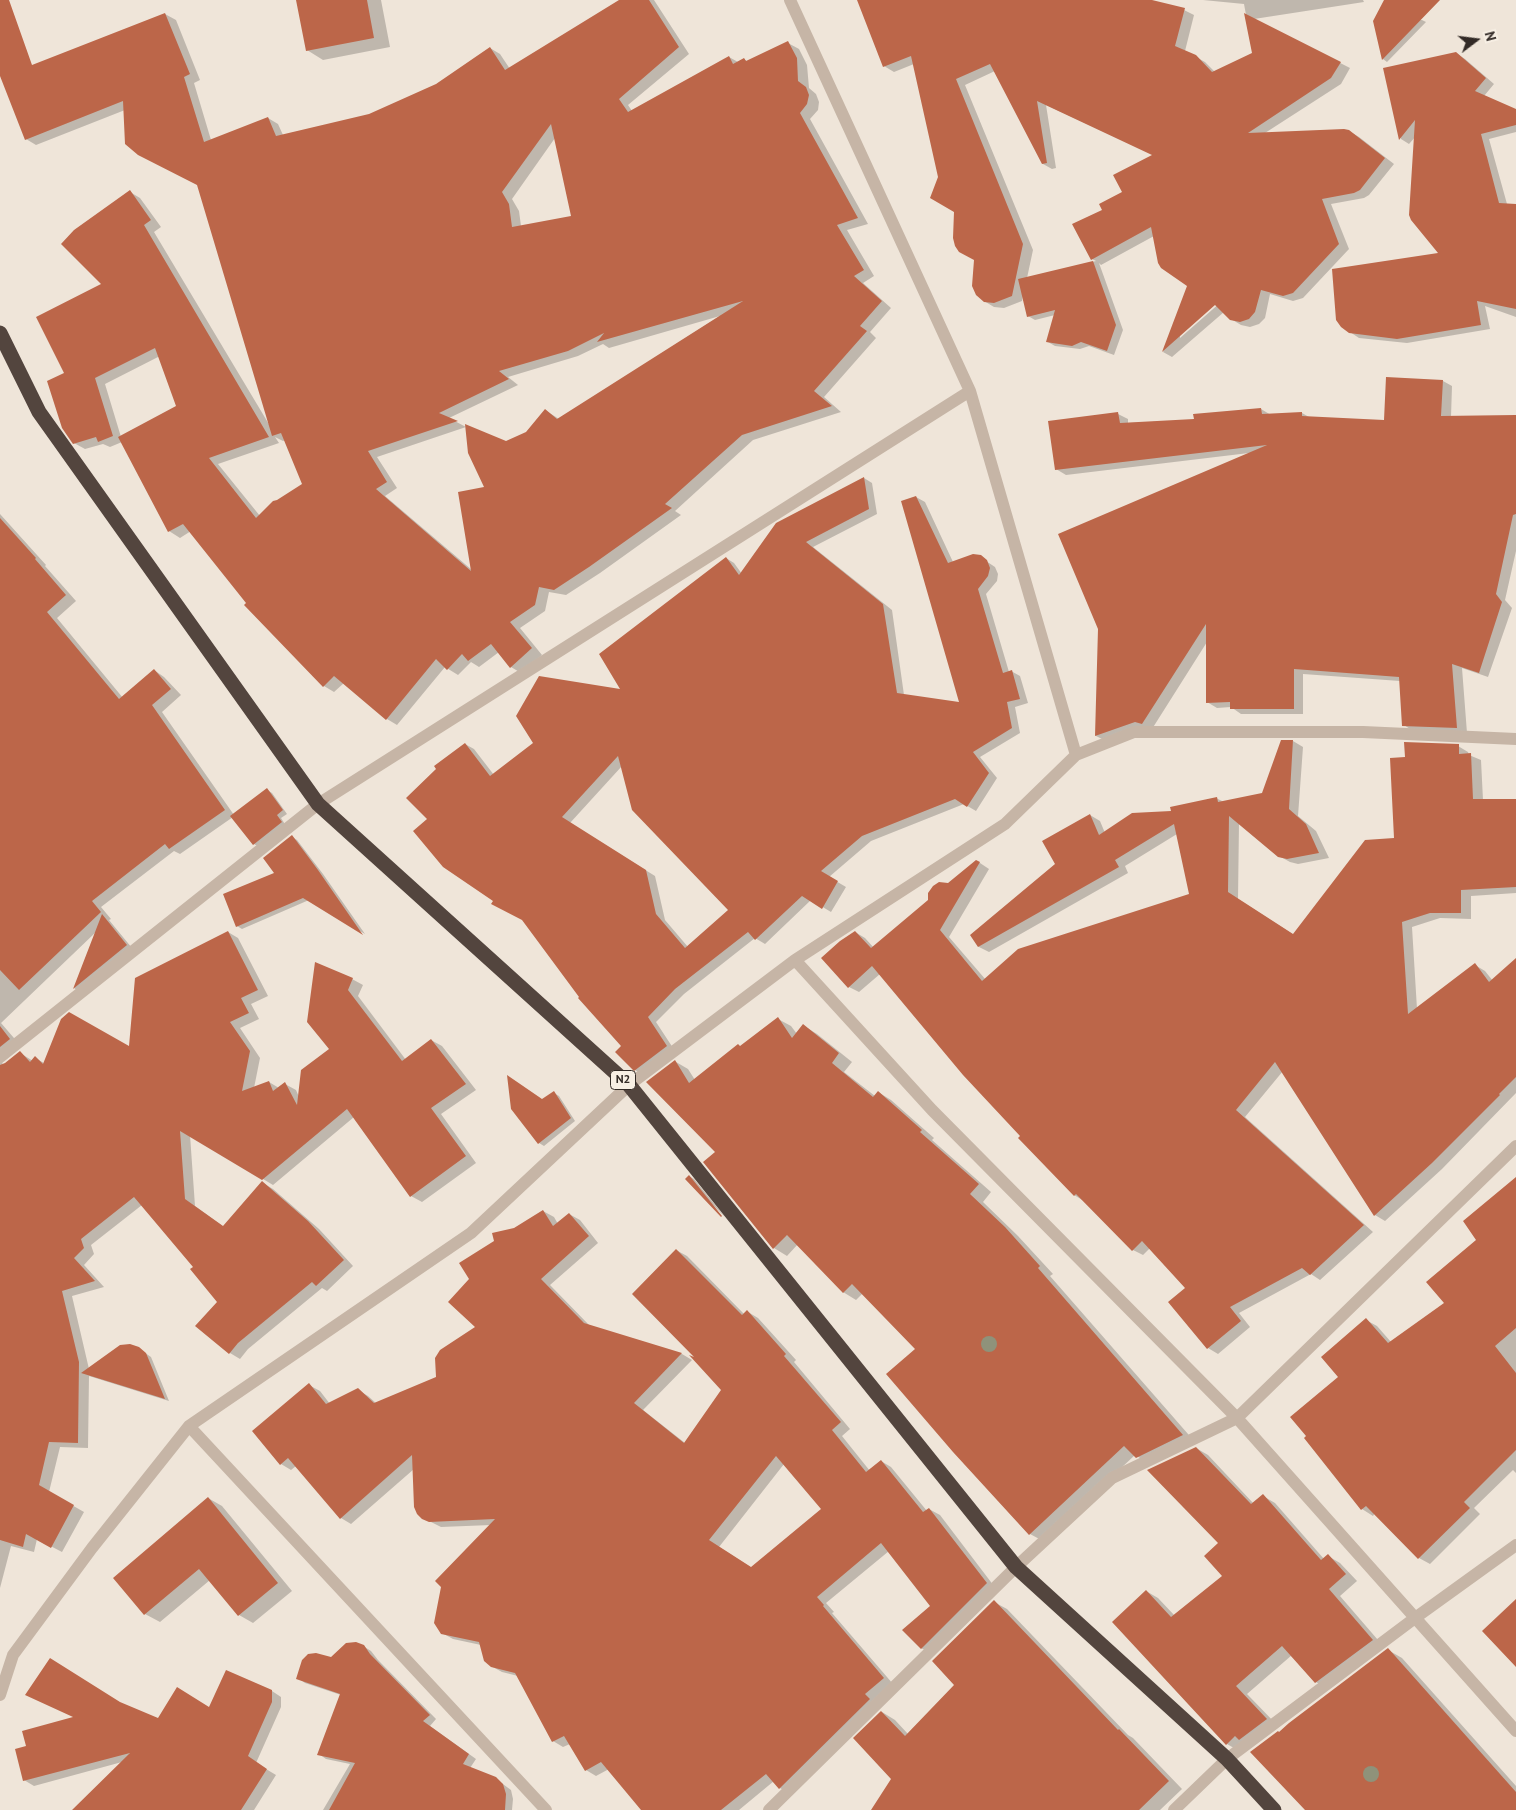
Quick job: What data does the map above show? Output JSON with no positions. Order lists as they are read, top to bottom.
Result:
{
  "streets": {
    "highway": ["N2"]
  },
  "north": "right"
}
